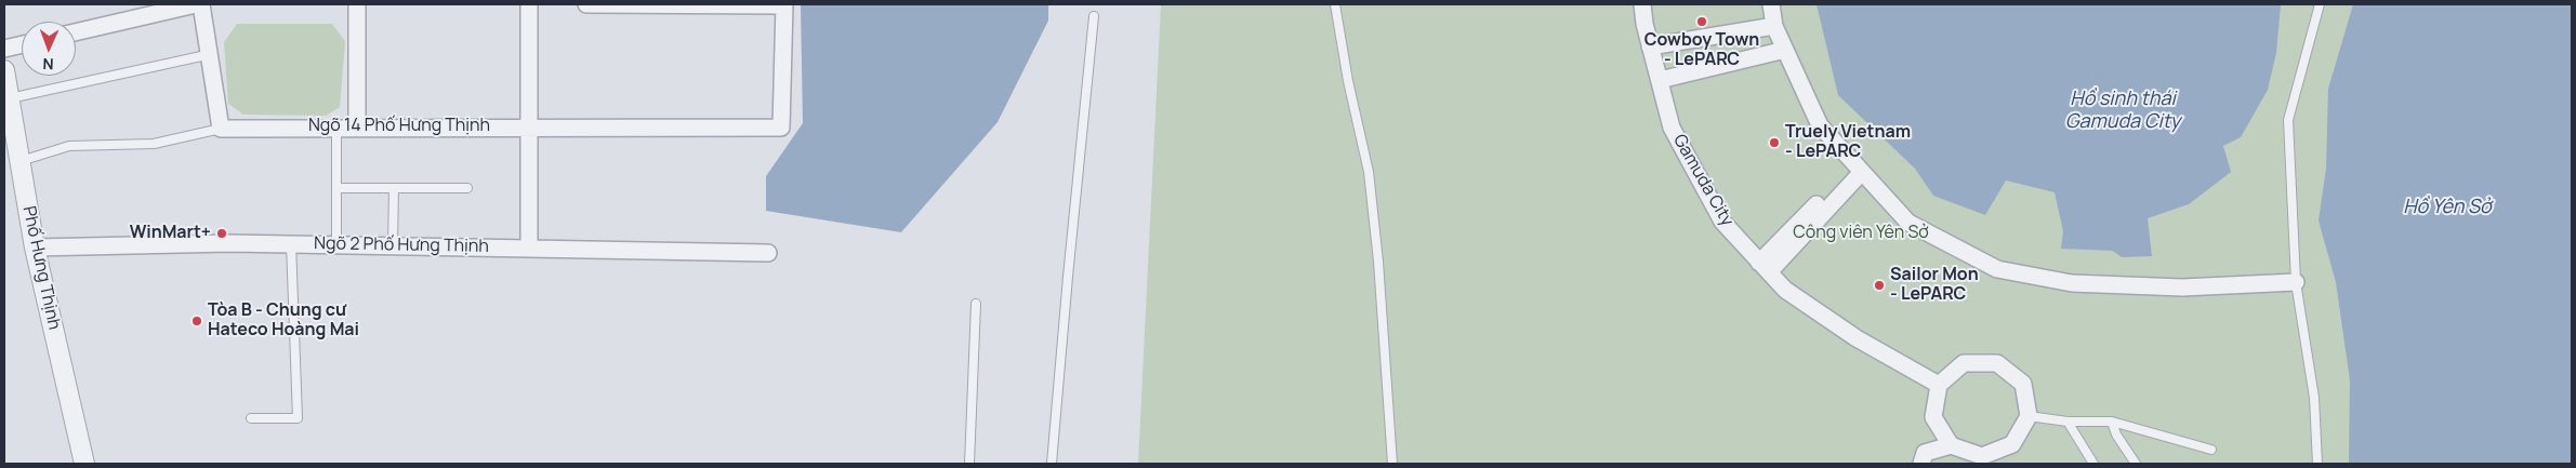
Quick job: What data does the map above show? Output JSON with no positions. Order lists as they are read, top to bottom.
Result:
{
  "streets": {
    "street": [
      "Ngõ 14 Phố Hưng Thịnh",
      "Gamuda City",
      "Ngõ 2 Phố Hưng Thịnh",
      "Phố Hưng Thịnh"
    ]
  },
  "crossings": [
    ["Ngõ 14 Phố Hưng Thịnh", "Phố Hưng Thịnh"],
    ["Ngõ 2 Phố Hưng Thịnh", "Phố Hưng Thịnh"]
  ],
  "water": ["Hồ sinh thái Gamuda City", "Hồ Yên Sở"],
  "parks": ["Công viên Yên Sở"],
  "places": [
    "Cowboy Town - LePARC",
    "Truely Vietnam - LePARC",
    "WinMart+",
    "Sailor Mon - LePARC",
    "Tòa B - Chung cư Hateco Hoàng Mai"
  ],
  "north": "bottom"
}
